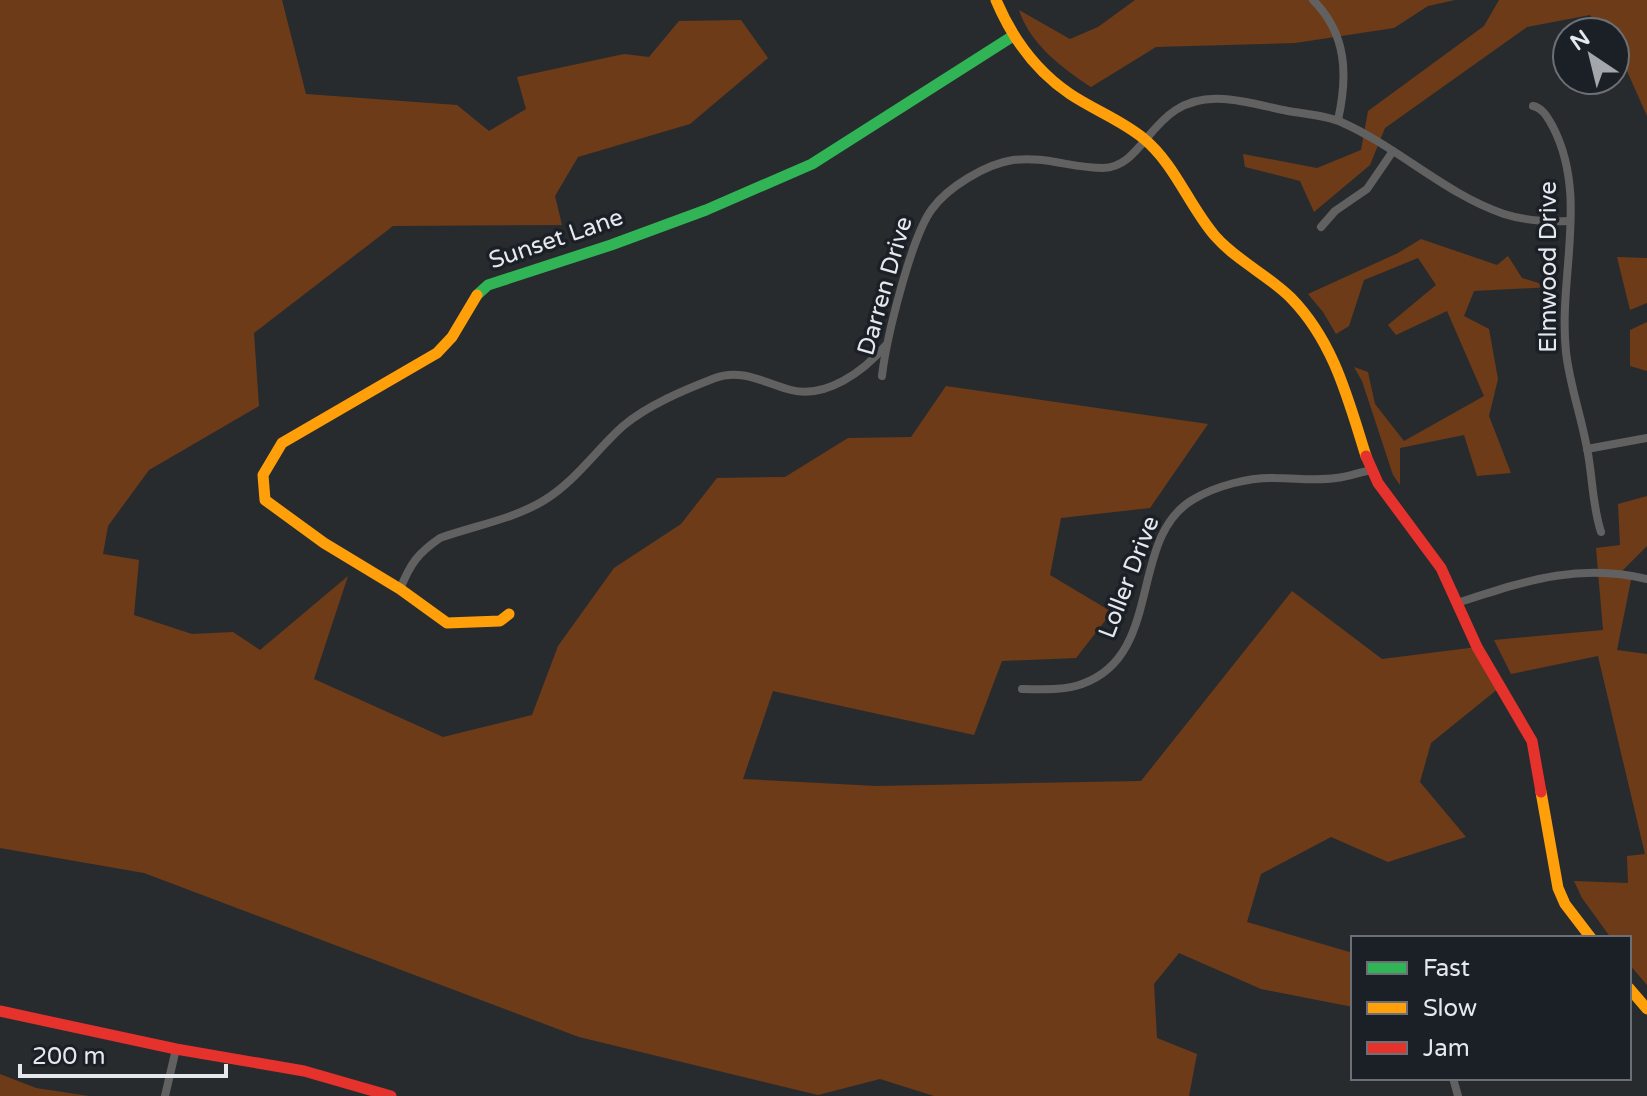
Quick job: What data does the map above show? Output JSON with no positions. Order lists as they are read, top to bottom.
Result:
{
  "streets": {
    "street": [
      "Sunset Lane",
      "Elmwood Drive",
      "Darren Drive",
      "Loller Drive"
    ]
  },
  "crossings": [
    ["Elmwood Drive", "Darren Drive"]
  ],
  "legend": ["Fast", "Slow", "Jam"],
  "scale_bar": "200 m",
  "north": "top left"
}
